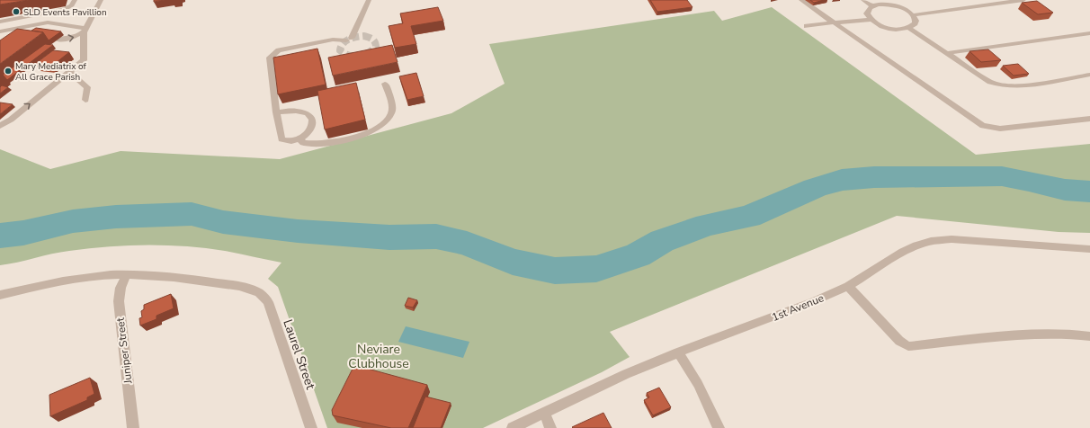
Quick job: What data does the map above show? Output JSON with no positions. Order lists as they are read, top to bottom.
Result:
{
  "streets": {
    "street": ["1st Avenue", "Juniper Street", "Laurel Street"]
  },
  "crossings": [
    ["Juniper Street", "Laurel Street"]
  ],
  "parks": ["Neviare Clubhouse"],
  "places": ["SLD Events Pavillion", "Mary Mediatrix of All Grace Parish"]
}
